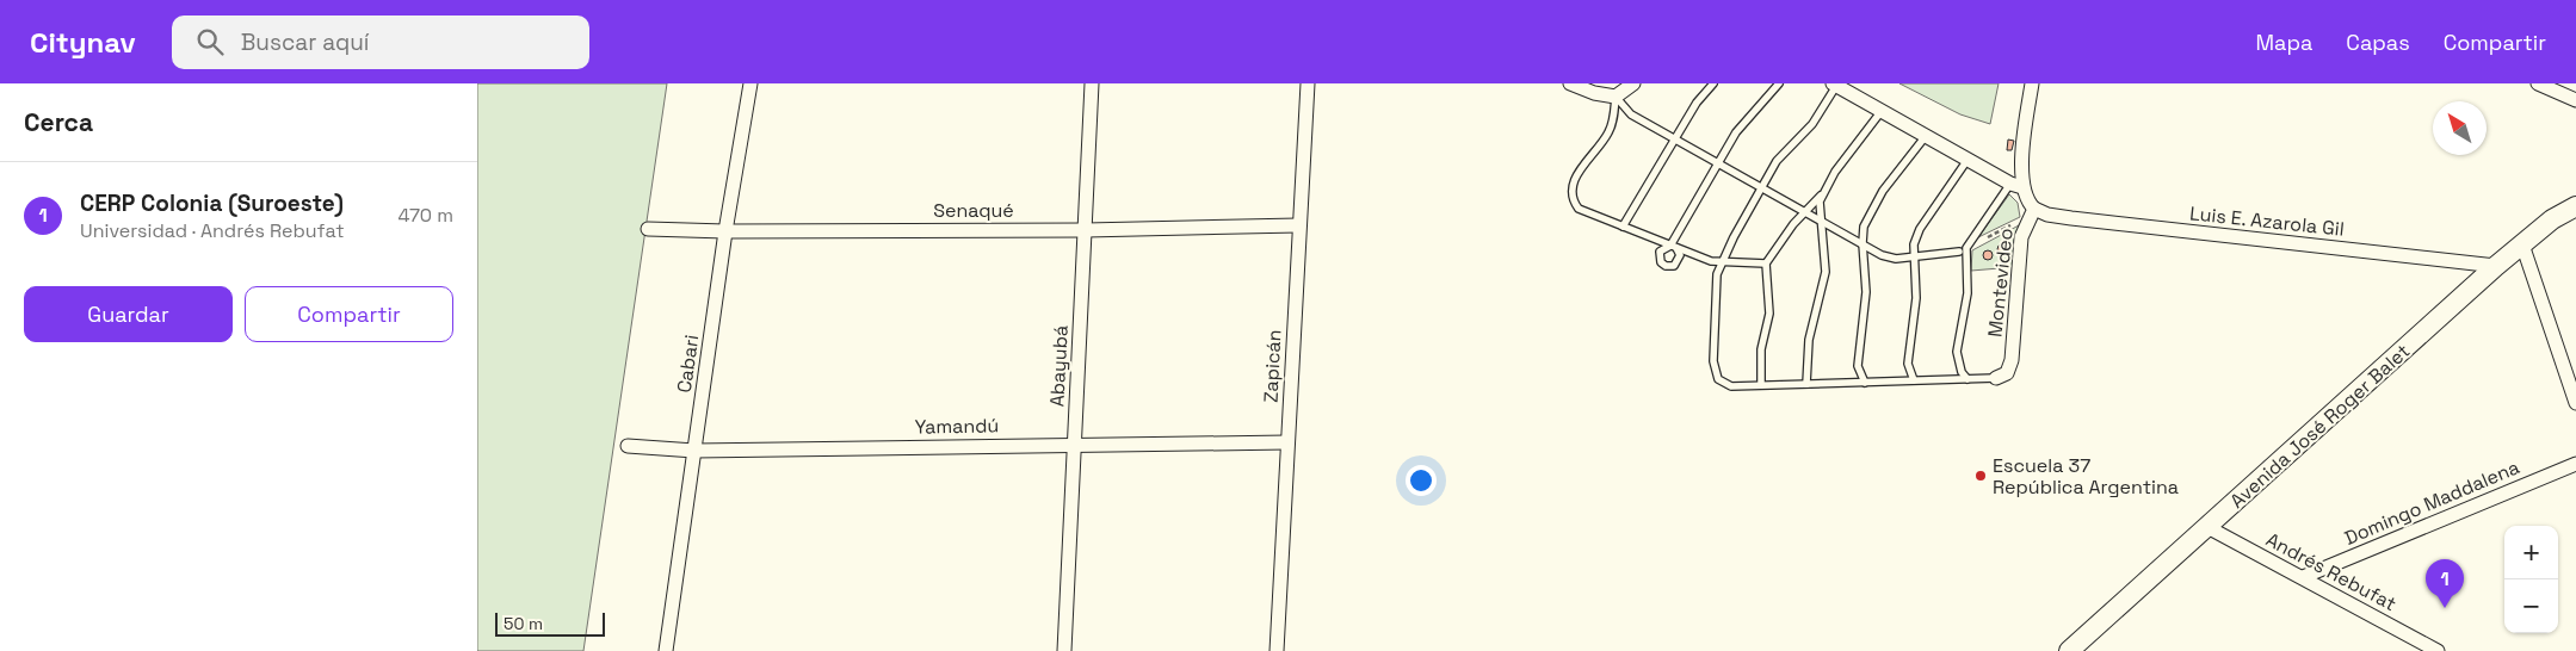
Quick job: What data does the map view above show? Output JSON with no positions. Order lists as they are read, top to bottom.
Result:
{
  "streets": {
    "street": [
      "Senaqué",
      "Luis E. Azarola Gil",
      "Montevideo",
      "Cabari",
      "Abayubá",
      "Zapicán",
      "Yamandú",
      "Avenida José Roger Balet",
      "Domingo Maddalena",
      "Andrés Rebufat"
    ]
  },
  "crossings": [
    ["Senaqué", "Cabari"],
    ["Senaqué", "Abayubá"],
    ["Senaqué", "Zapicán"],
    ["Luis E. Azarola Gil", "Montevideo"],
    ["Luis E. Azarola Gil", "Avenida José Roger Balet"],
    ["Cabari", "Yamandú"],
    ["Abayubá", "Yamandú"],
    ["Zapicán", "Yamandú"],
    ["Avenida José Roger Balet", "Andrés Rebufat"],
    ["Domingo Maddalena", "Andrés Rebufat"]
  ],
  "places": ["Escuela 37 República Argentina"],
  "scale_bar": "50 m",
  "north": "top left",
  "page": {
    "header": "Citynav",
    "search": "Buscar aquí",
    "nav": ["Mapa", "Capas", "Compartir"],
    "heading": "Cerca",
    "list": [
      {
        "mark": "1",
        "name": "CERP Colonia (Suroeste)",
        "note": "Universidad · Andrés Rebufat",
        "value": "470 m"
      }
    ],
    "buttons": ["Guardar", "Compartir"],
    "map_buttons": ["+", "−"],
    "pins": "1",
    "scale": "50 m"
  }
}
